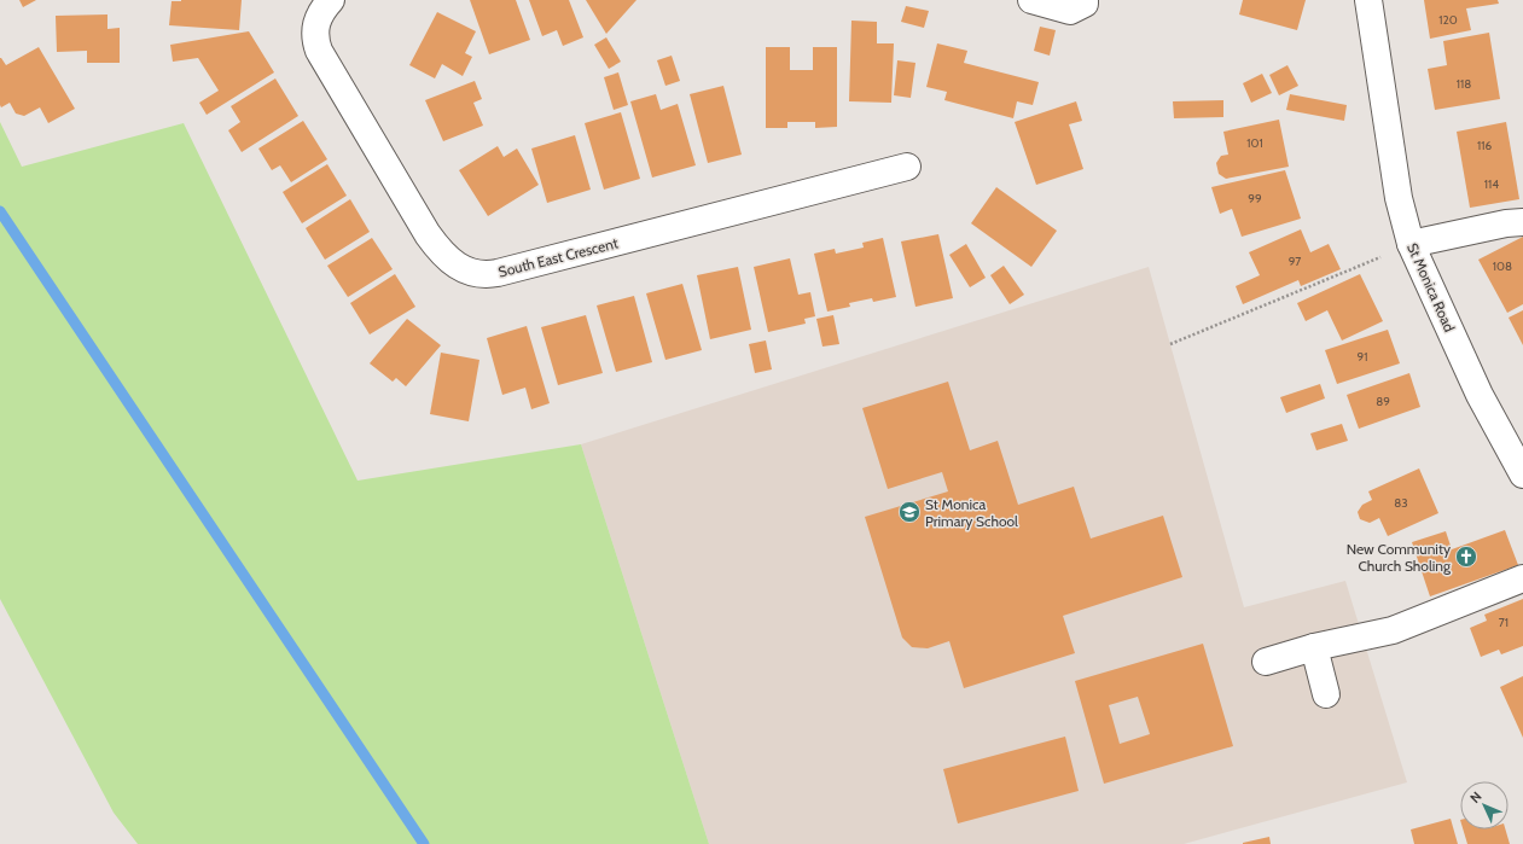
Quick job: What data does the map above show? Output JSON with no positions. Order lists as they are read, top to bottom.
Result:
{
  "streets": {
    "street": ["South East Crescent", "St Monica Road"]
  },
  "places": {
    "school or university": ["St Monica Primary School"],
    "church": ["New Community Church Sholing"]
  },
  "house_numbers": [
    "120",
    "118",
    "101",
    "116",
    "114",
    "99",
    "97",
    "108",
    "91",
    "89",
    "83",
    "71"
  ],
  "north": "top left"
}
